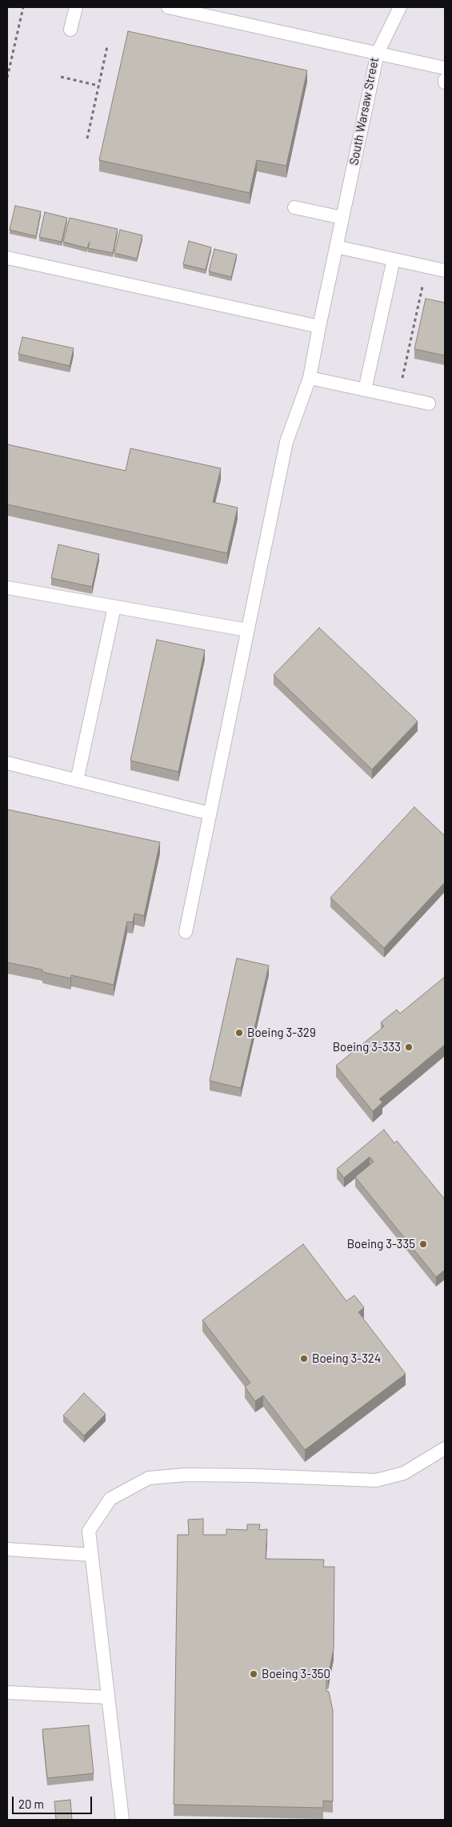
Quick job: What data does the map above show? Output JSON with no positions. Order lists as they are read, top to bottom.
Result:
{
  "streets": {
    "lane": ["South Warsaw Street"]
  },
  "places": [
    "Boeing 3-329",
    "Boeing 3-333",
    "Boeing 3-335",
    "Boeing 3-324",
    "Boeing 3-350"
  ],
  "scale_bar": "20 m"
}
